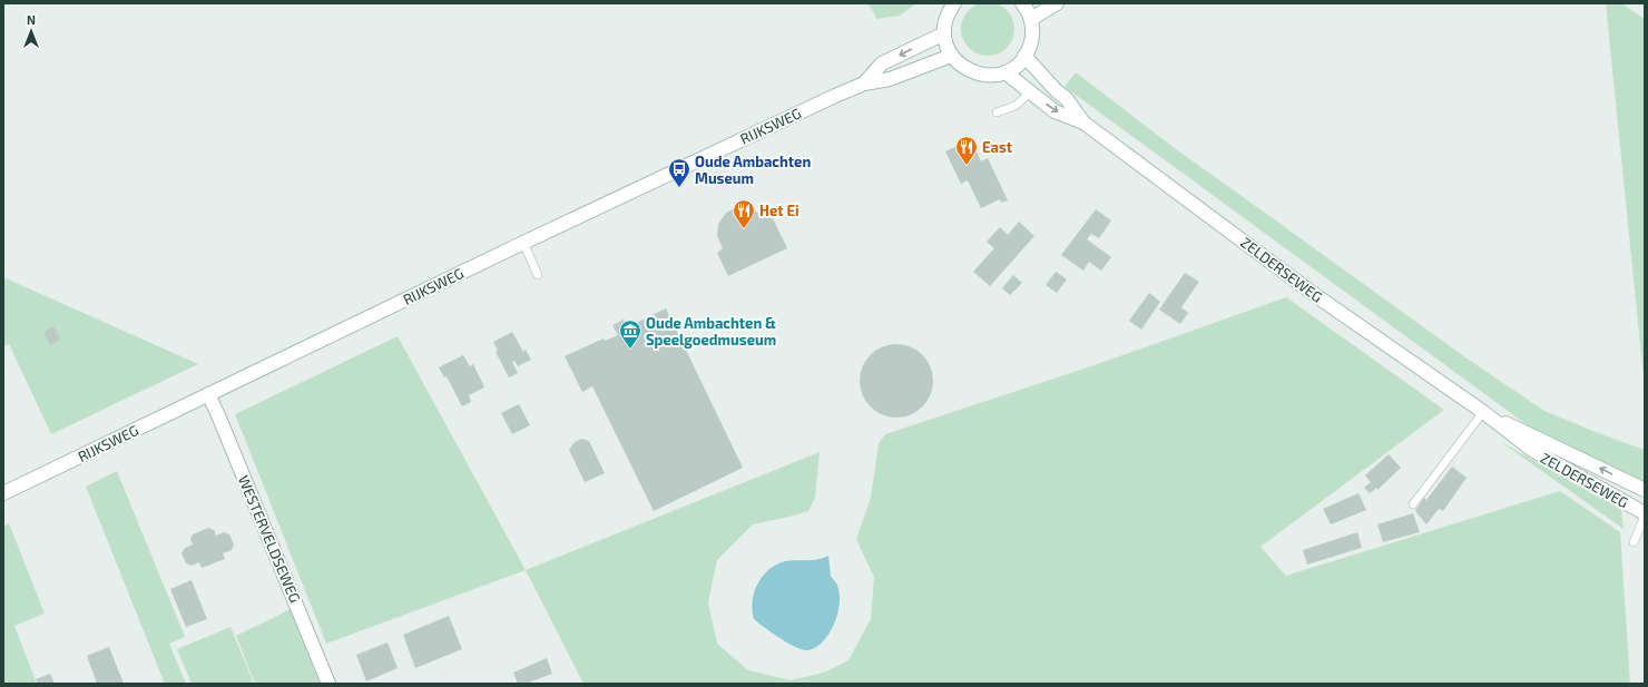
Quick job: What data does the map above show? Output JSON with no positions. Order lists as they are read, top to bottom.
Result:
{
  "streets": {
    "main road": ["RIJKSWEG", "ZELDERSEWEG", "WESTERVELDSEWEG"]
  },
  "crossings": [
    ["RIJKSWEG", "WESTERVELDSEWEG"]
  ],
  "places": {
    "restaurant": ["East", "Het Ei"],
    "bus stop": ["Oude Ambachten Museum"],
    "museum": ["Oude Ambachten & Speelgoedmuseum"]
  },
  "north": "top"
}
